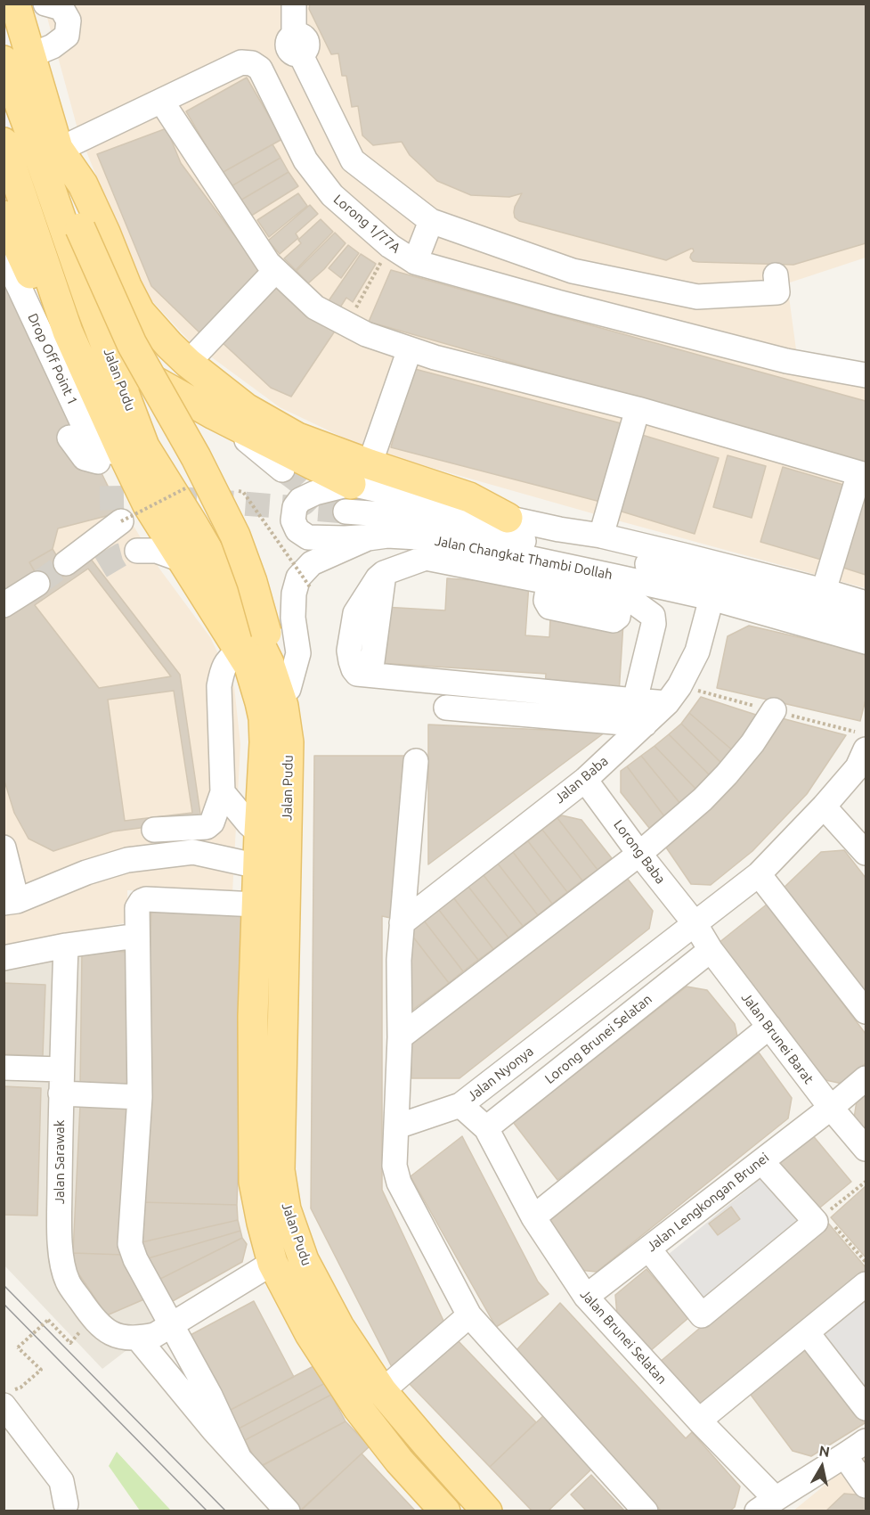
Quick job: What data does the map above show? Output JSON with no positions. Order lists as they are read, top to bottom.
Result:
{
  "streets": {
    "main road": ["Jalan Pudu"],
    "street": [
      "Lorong 1/77A",
      "Drop Off Point 1",
      "Jalan Changkat Thambi Dollah",
      "Jalan Baba",
      "Lorong Baba",
      "Jalan Brunei Barat",
      "Lorong Brunei Selatan",
      "Jalan Nyonya",
      "Jalan Sarawak",
      "Jalan Lengkongan Brunei",
      "Jalan Brunei Selatan"
    ]
  },
  "crossings": [
    ["Jalan Changkat Thambi Dollah", "Jalan Baba"],
    ["Jalan Baba", "Lorong Baba"],
    ["Lorong Baba", "Jalan Brunei Barat"],
    ["Lorong Baba", "Jalan Nyonya"],
    ["Jalan Brunei Barat", "Lorong Brunei Selatan"],
    ["Jalan Brunei Barat", "Jalan Nyonya"],
    ["Jalan Brunei Barat", "Jalan Lengkongan Brunei"],
    ["Lorong Brunei Selatan", "Jalan Brunei Selatan"],
    ["Jalan Nyonya", "Jalan Brunei Selatan"],
    ["Jalan Lengkongan Brunei", "Jalan Brunei Selatan"]
  ],
  "north": "top"
}
